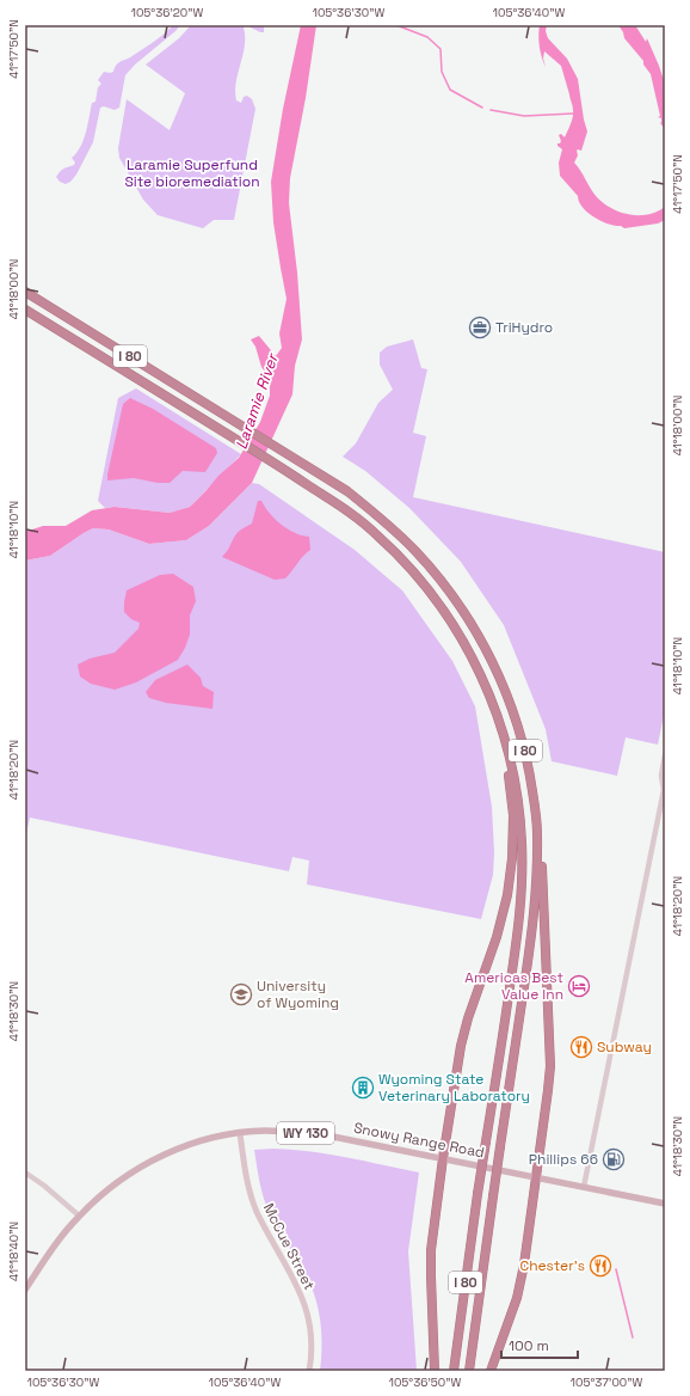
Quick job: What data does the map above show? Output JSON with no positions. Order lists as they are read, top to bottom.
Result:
{
  "streets": {
    "highway": ["I 80"],
    "main road": ["WY 130", "Snowy Range Road", "McCue Street"]
  },
  "crossings": [
    ["Snowy Range Road", "McCue Street"]
  ],
  "water": ["Laramie River"],
  "parks": ["Laramie Superfund Site bioremediation"],
  "places": {
    "office": ["TriHydro"],
    "hotel": ["Americas Best Value Inn"],
    "school or university": ["University of Wyoming"],
    "restaurant": ["Subway", "Chester's"],
    "building": ["Wyoming State Veterinary Laboratory"],
    "fuel station": ["Phillips 66"]
  },
  "scale_bar": "100 m",
  "coordinates": [
    "105°36'20\"W",
    "105°36'30\"W",
    "105°36'40\"W",
    "41°17'50\"N",
    "41°18'00\"N",
    "41°18'10\"N",
    "41°18'20\"N",
    "41°18'30\"N",
    "41°18'40\"N",
    "105°36'50\"W",
    "105°37'00\"W"
  ]
}
